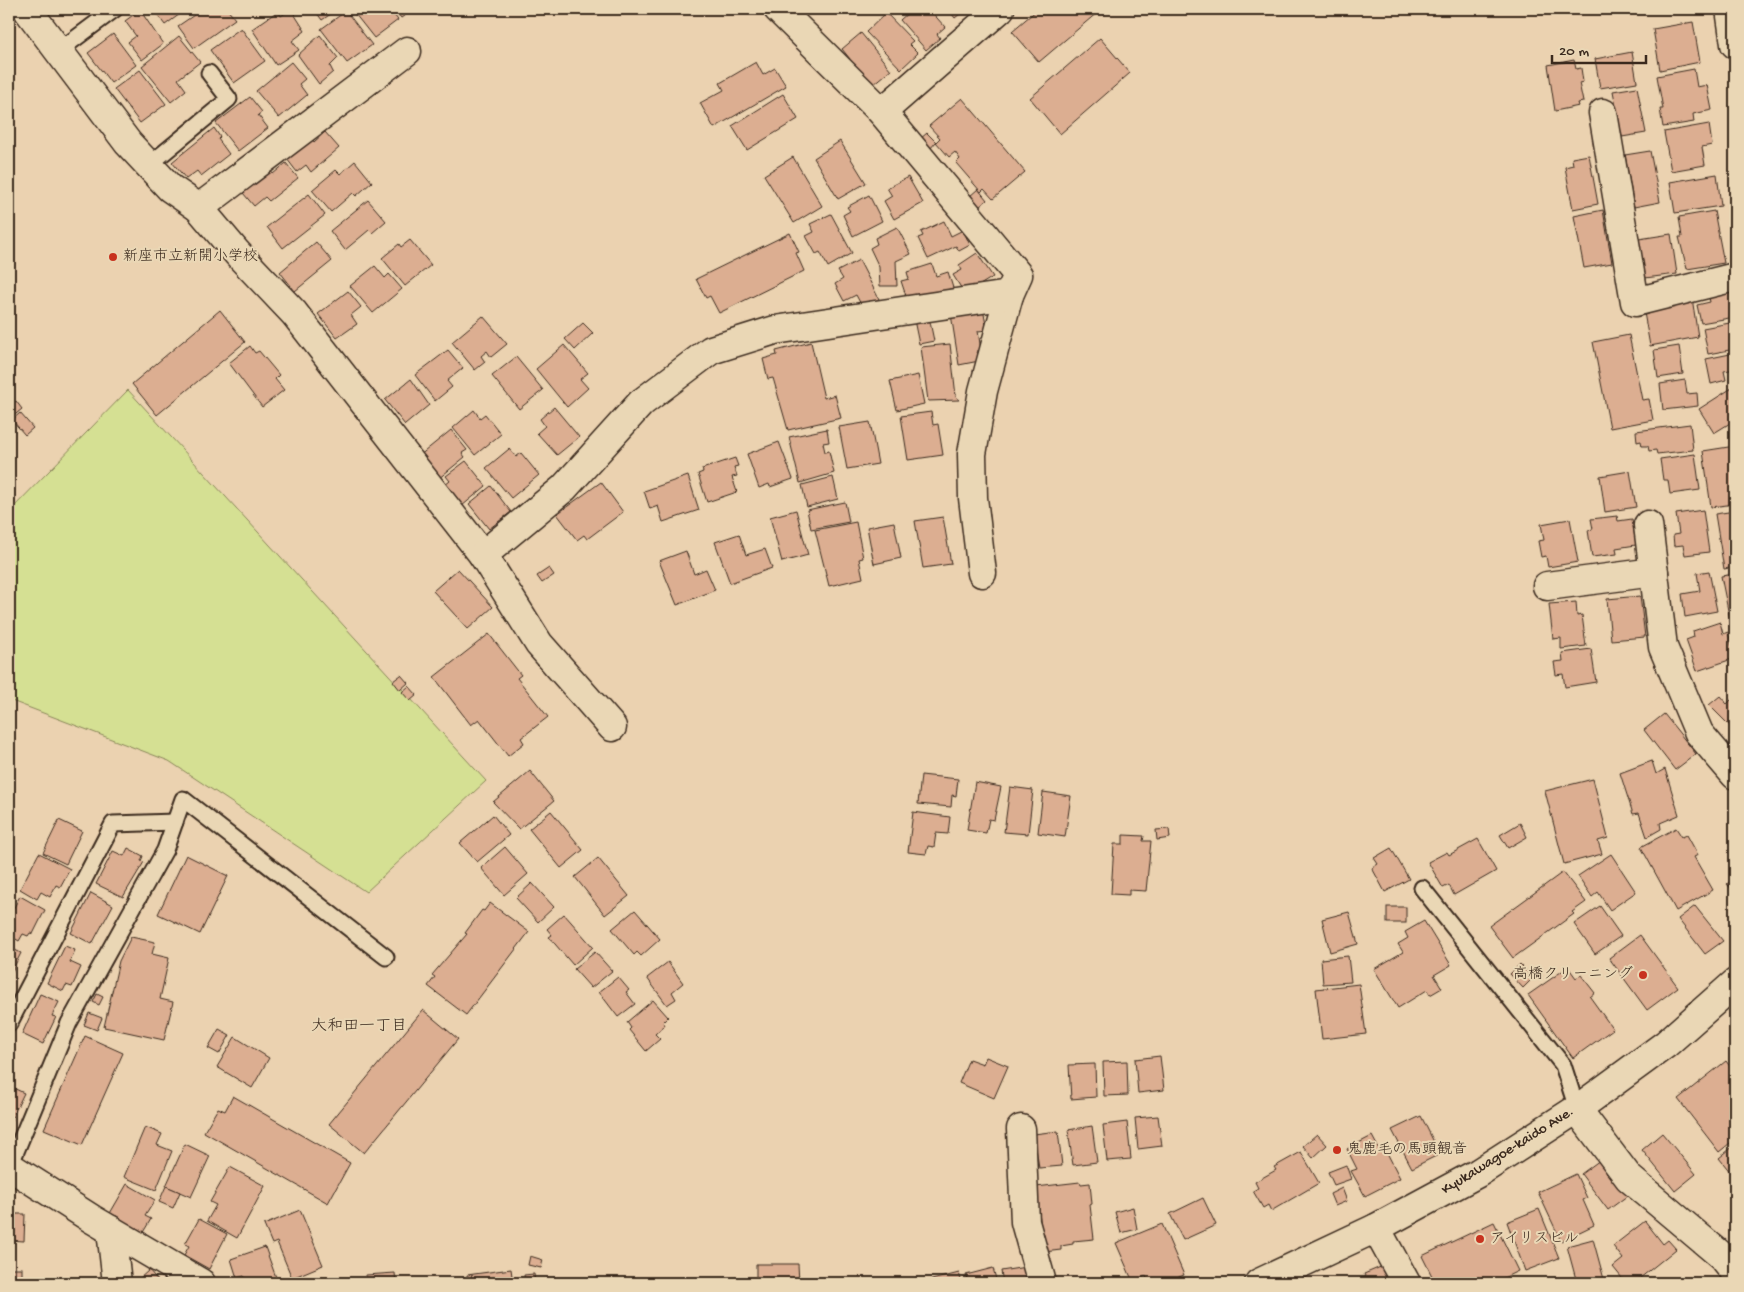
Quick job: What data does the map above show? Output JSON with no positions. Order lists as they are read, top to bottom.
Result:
{
  "streets": {
    "street": ["Kyukawagoe-kaido Ave."]
  },
  "districts": ["大和田一丁目"],
  "places": [
    "新座市立新開小学校",
    "高橋クリーニング",
    "鬼鹿毛の馬頭観音",
    "アイリスビル"
  ],
  "scale_bar": "20 m"
}
